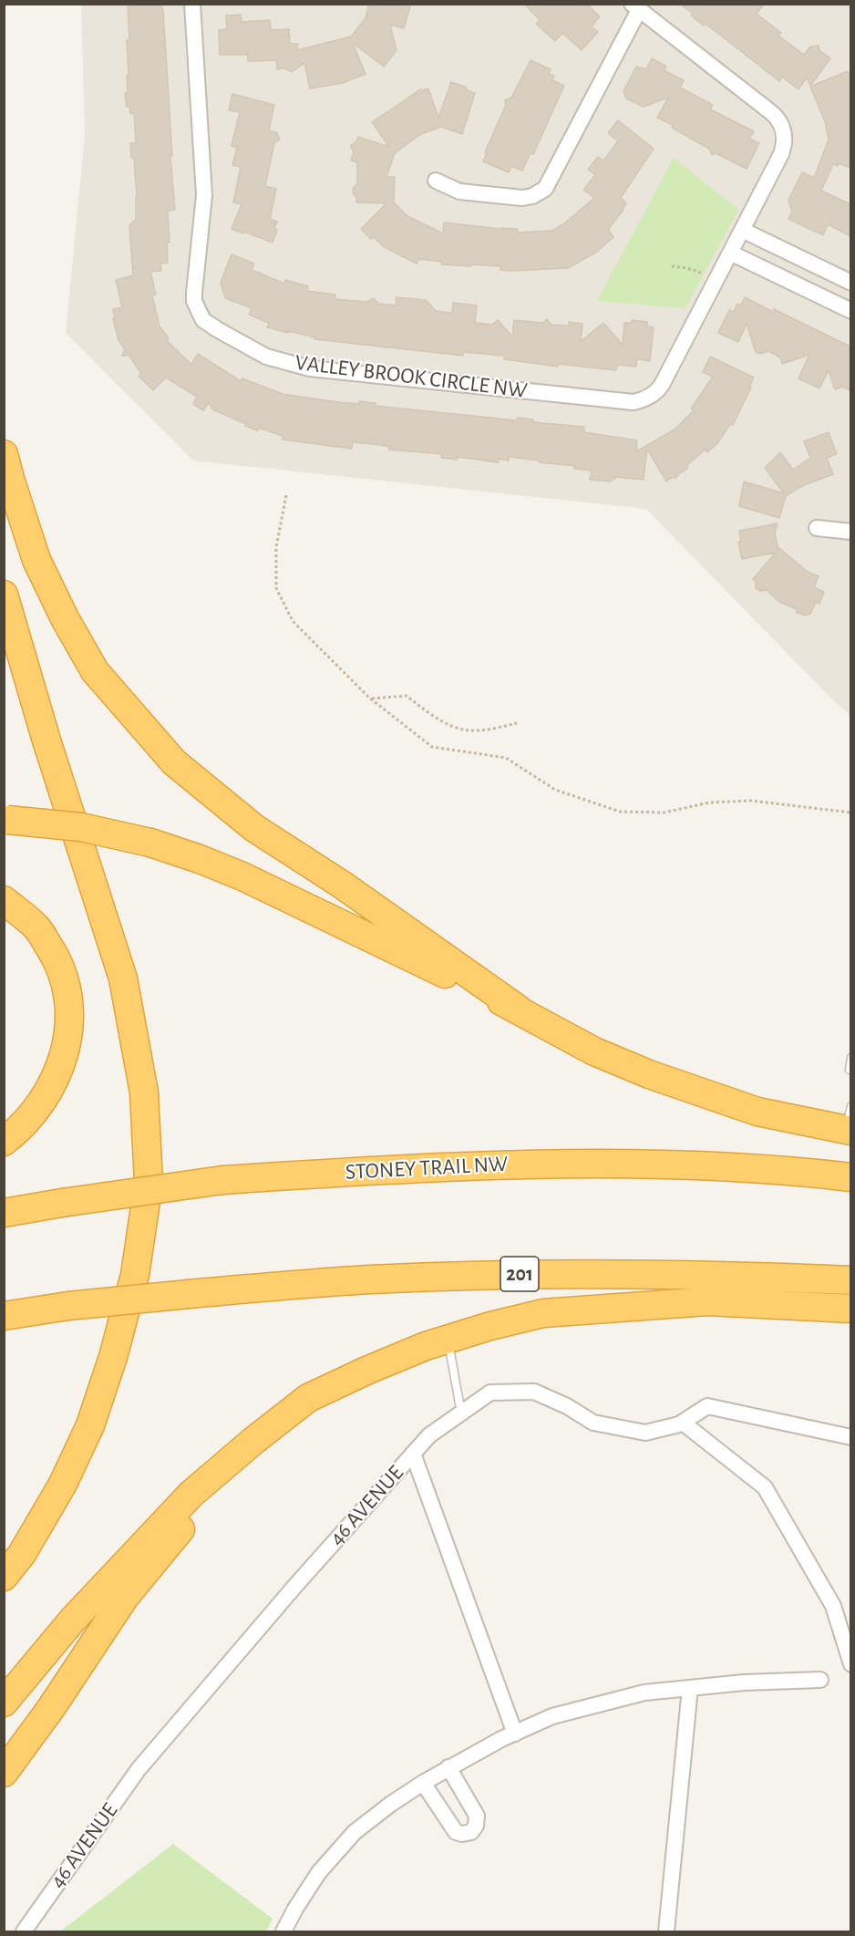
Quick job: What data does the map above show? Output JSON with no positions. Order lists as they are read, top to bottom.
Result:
{
  "streets": {
    "highway": ["STONEY TRAIL NW", "201"],
    "street": ["VALLEY BROOK CIRCLE NW", "46 AVENUE"]
  }
}
